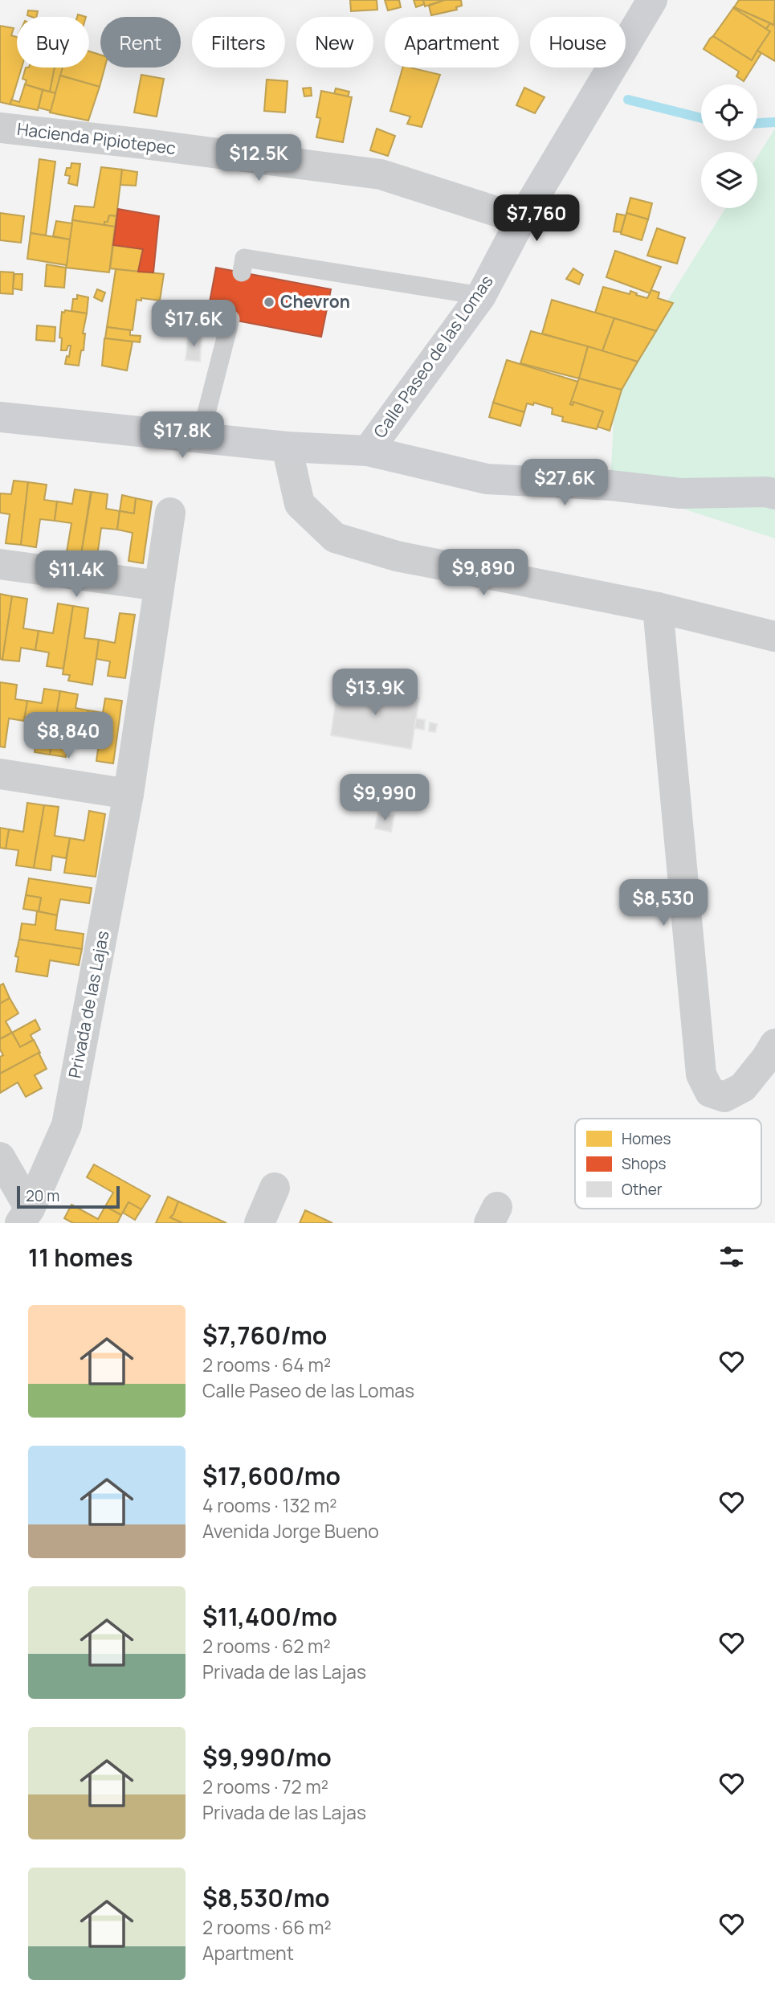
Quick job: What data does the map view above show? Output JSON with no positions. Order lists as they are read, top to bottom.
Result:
{
  "streets": {
    "main road": ["Calle Paseo de las Lomas"],
    "street": ["Hacienda Pipiotepec", "Privada de las Lajas"]
  },
  "crossings": [
    ["Hacienda Pipiotepec", "Calle Paseo de las Lomas"]
  ],
  "places": ["Chevron"],
  "legend": ["Homes", "Shops", "Other"],
  "scale_bar": "20 m",
  "page": {
    "chip": [
      "Buy",
      "Rent",
      "Filters",
      "New",
      "Apartment",
      "House"
    ],
    "price": [
      "$12.5K",
      "$7,760",
      "$17.6K",
      "$17.8K",
      "$27.6K",
      "$9,890",
      "$11.4K",
      "$13.9K",
      "$8,840",
      "$9,990",
      "$8,530"
    ],
    "scale": "20 m",
    "heading": "11 homes",
    "list": [
      {
        "name": "$7,760/mo",
        "note": "2 rooms · 64 m² · Calle Paseo de las Lomas"
      },
      {
        "name": "$17,600/mo",
        "note": "4 rooms · 132 m² · Avenida Jorge Bueno"
      },
      {
        "name": "$11,400/mo",
        "note": "2 rooms · 62 m² · Privada de las Lajas"
      },
      {
        "name": "$9,990/mo",
        "note": "2 rooms · 72 m² · Privada de las Lajas"
      },
      {
        "name": "$8,530/mo",
        "note": "2 rooms · 66 m² · Apartment"
      }
    ]
  }
}
